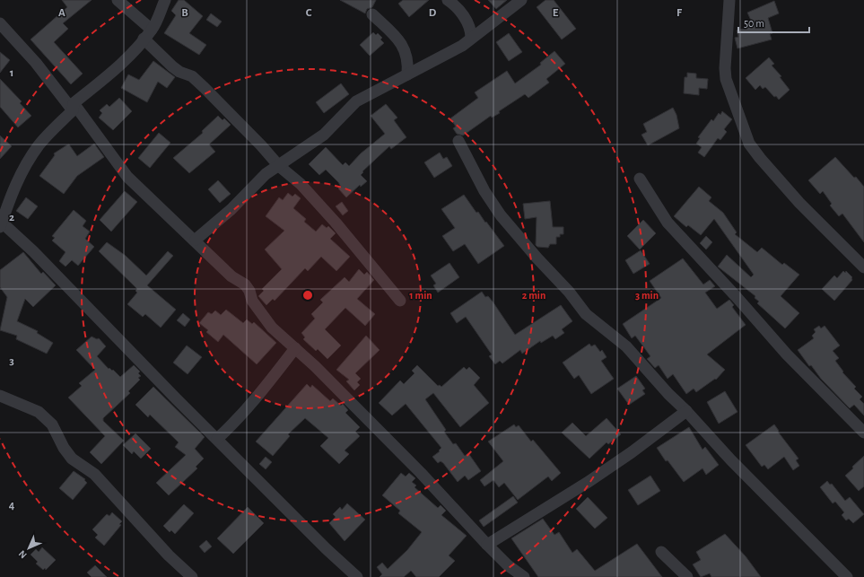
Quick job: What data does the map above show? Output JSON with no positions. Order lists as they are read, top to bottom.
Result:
{
  "scale_bar": "50 m",
  "north": "bottom left",
  "grid": {
    "columns": [
      "A",
      "B",
      "C",
      "D",
      "E",
      "F"
    ],
    "rows": [
      "1",
      "2",
      "3",
      "4"
    ]
  },
  "rings": ["1 min", "2 min", "3 min"]
}
